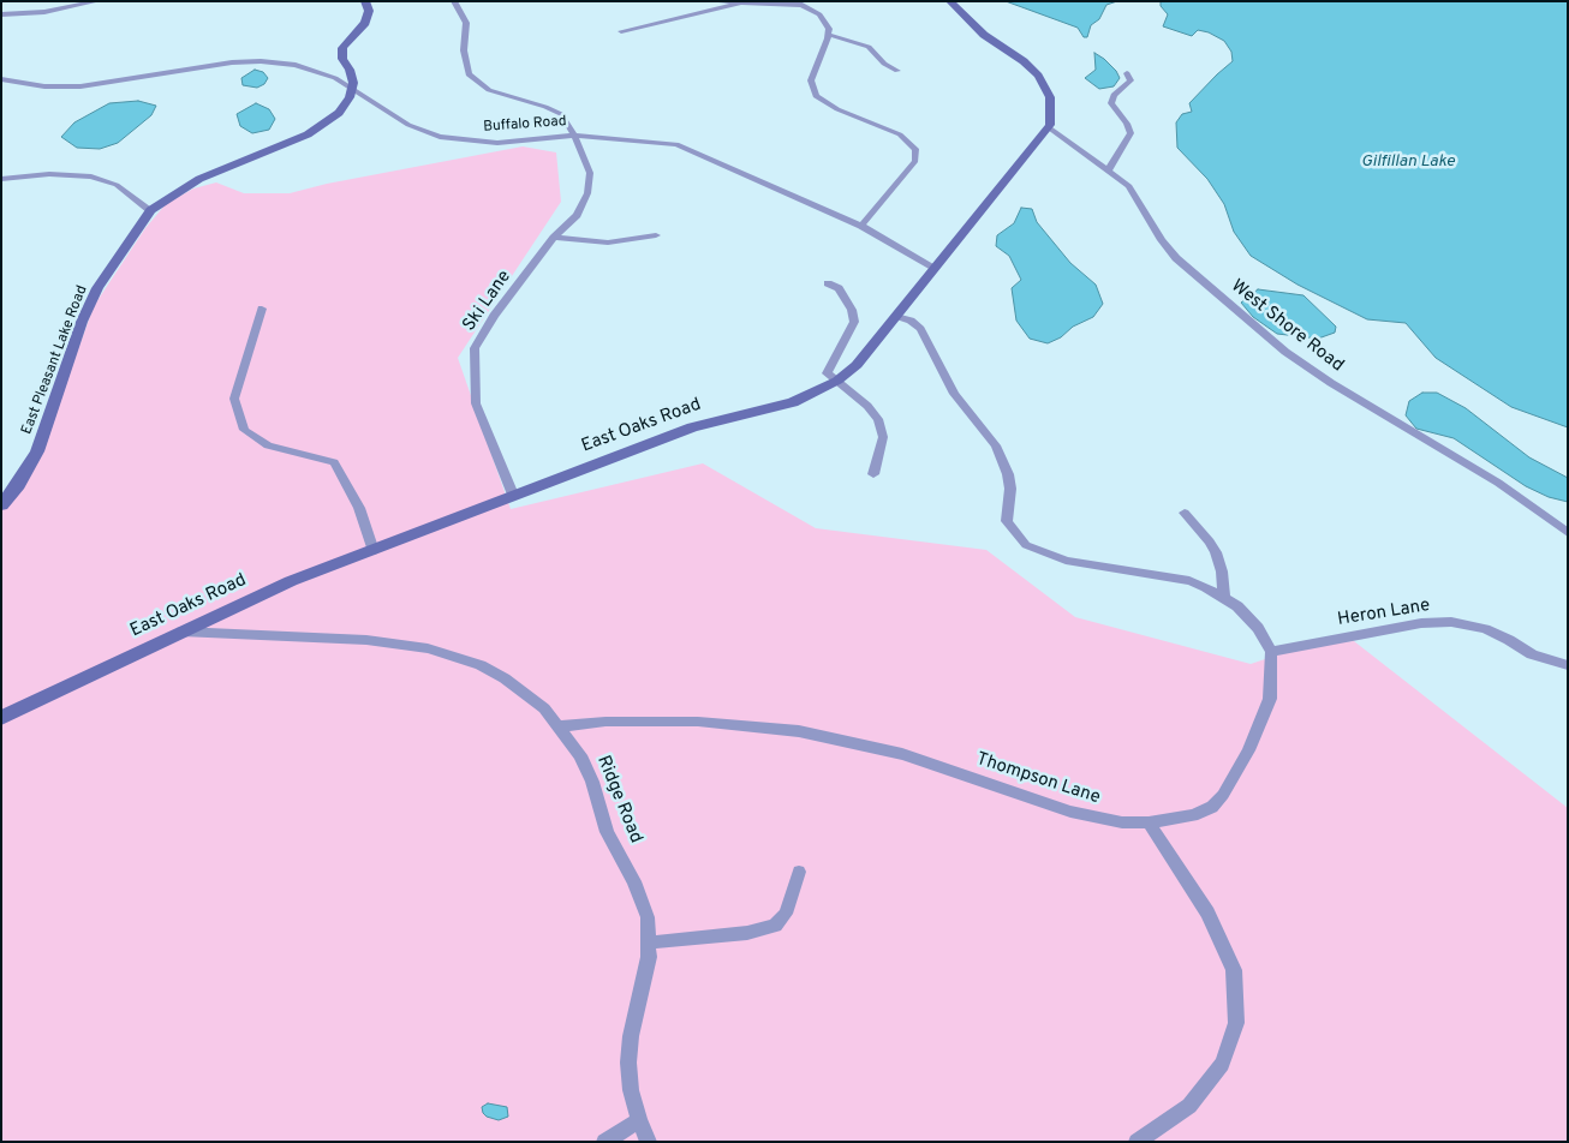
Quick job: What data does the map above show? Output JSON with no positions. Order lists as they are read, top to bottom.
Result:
{
  "streets": {
    "street": [
      "Buffalo Road",
      "Ski Lane",
      "West Shore Road",
      "East Pleasant Lake Road",
      "East Oaks Road",
      "Heron Lane",
      "Thompson Lane",
      "Ridge Road"
    ]
  },
  "crossings": [
    ["Buffalo Road", "Ski Lane"],
    ["Buffalo Road", "East Pleasant Lake Road"],
    ["Buffalo Road", "East Oaks Road"],
    ["Ski Lane", "East Oaks Road"],
    ["West Shore Road", "East Oaks Road"],
    ["East Oaks Road", "Ridge Road"],
    ["Heron Lane", "Thompson Lane"],
    ["Thompson Lane", "Ridge Road"]
  ],
  "water": ["Gilfillan Lake"]
}
